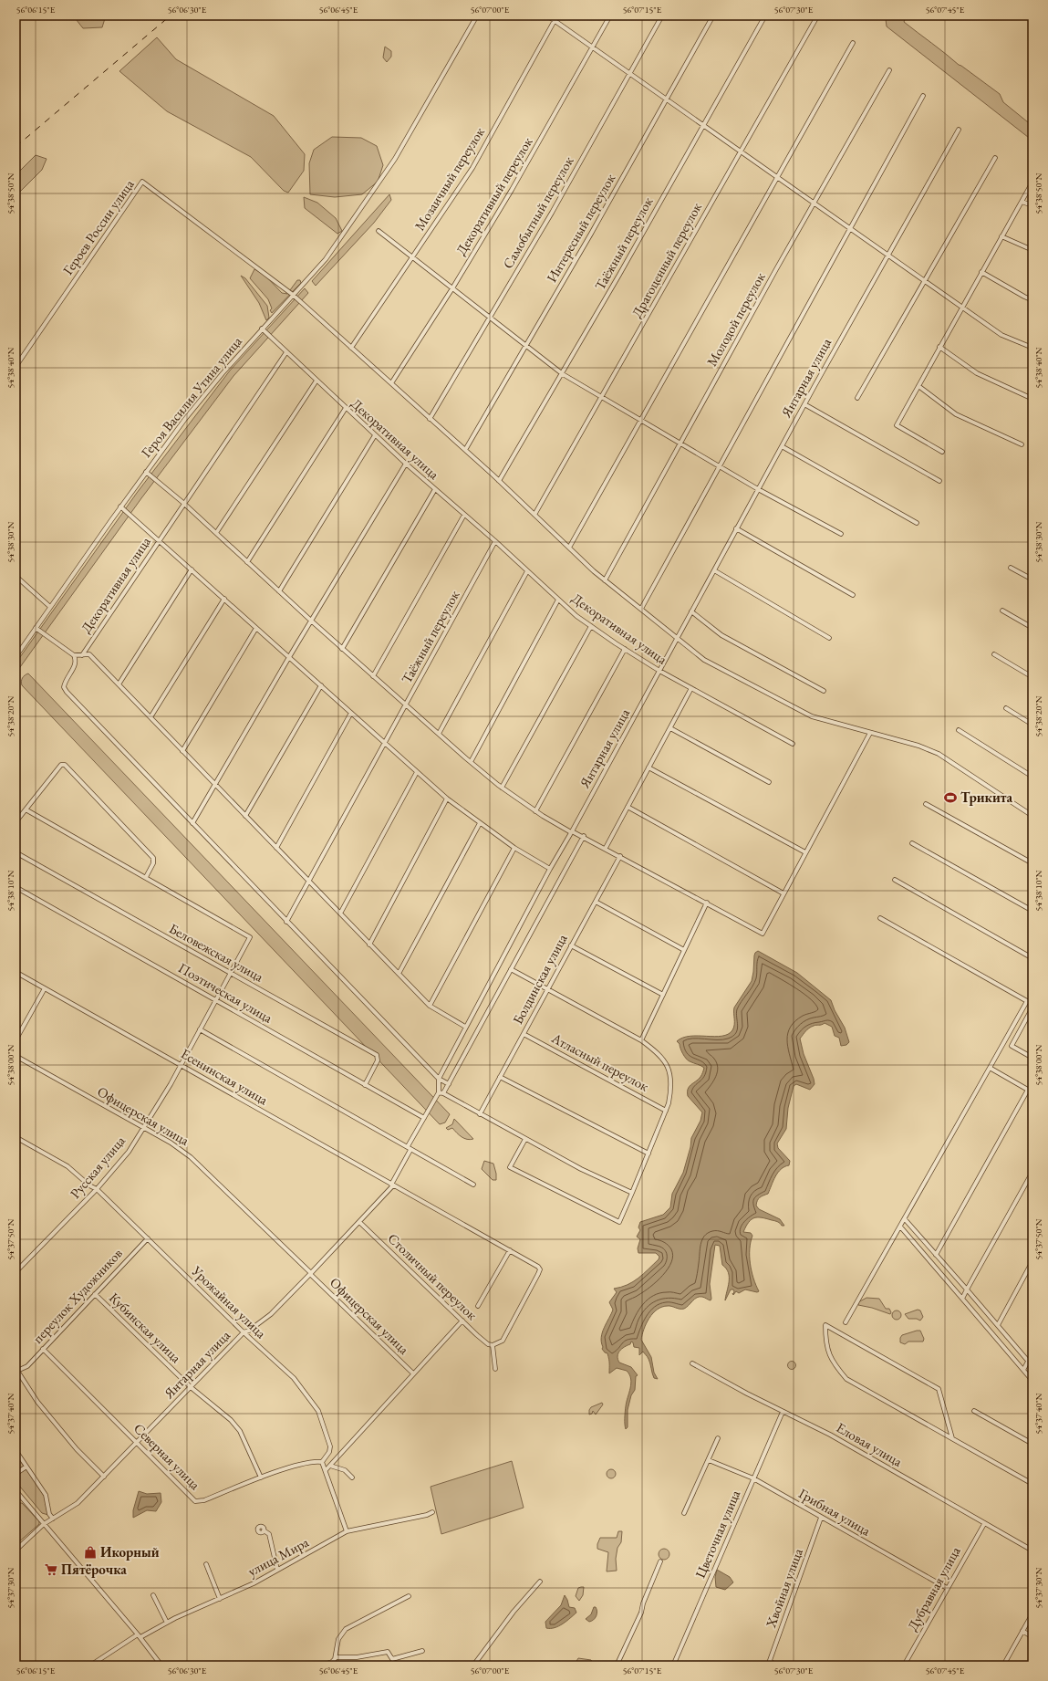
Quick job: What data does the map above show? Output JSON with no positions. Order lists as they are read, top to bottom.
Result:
{
  "streets": {
    "street": [
      "Мозаичный переулок",
      "Декоративный переулок",
      "Самобытный переулок",
      "Героев России улица",
      "Интересный переулок",
      "Таёжный переулок",
      "Драгоценный переулок",
      "Молодой переулок",
      "Янтарная улица",
      "Героя Василия Утина улица",
      "Декоративная улица",
      "Беловежская улица",
      "Болдинская улица",
      "Поэтическая улица",
      "Атласный переулок",
      "Есенинская улица",
      "Офицерская улица",
      "Русская улица",
      "Столичный переулок",
      "переулок Художников",
      "Урожайная улица",
      "Кубинская улица",
      "Еловая улица",
      "Северная улица",
      "Грибная улица",
      "Цветочная улица",
      "улица Мира",
      "Хвойная улица",
      "Дубравная улица"
    ]
  },
  "crossings": [
    ["Героев России улица", "Героя Василия Утина улица"],
    ["Таёжный переулок", "Декоративная улица"],
    ["Янтарная улица", "Декоративная улица"],
    ["Янтарная улица", "Поэтическая улица"],
    ["Янтарная улица", "Есенинская улица"],
    ["Янтарная улица", "Офицерская улица"],
    ["Янтарная улица", "Столичный переулок"],
    ["Янтарная улица", "Урожайная улица"],
    ["Янтарная улица", "Кубинская улица"],
    ["Янтарная улица", "Северная улица"],
    ["Беловежская улица", "Поэтическая улица"],
    ["Беловежская улица", "Русская улица"],
    ["Болдинская улица", "Атласный переулок"],
    ["Поэтическая улица", "Русская улица"],
    ["Есенинская улица", "Русская улица"],
    ["Есенинская улица", "Столичный переулок"],
    ["Офицерская улица", "Русская улица"],
    ["Русская улица", "Урожайная улица"],
    ["переулок Художников", "Урожайная улица"],
    ["переулок Художников", "Кубинская улица"],
    ["переулок Художников", "Северная улица"],
    ["Урожайная улица", "Северная улица"],
    ["Кубинская улица", "Северная улица"],
    ["Еловая улица", "Цветочная улица"],
    ["Еловая улица", "Дубравная улица"],
    ["Грибная улица", "Цветочная улица"],
    ["Грибная улица", "Хвойная улица"],
    ["Грибная улица", "Дубравная улица"]
  ],
  "places": {
    "sports": ["Трикита"],
    "shop": ["Икорный"],
    "supermarket": ["Пятёрочка"]
  },
  "coordinates": [
    "56°06'15\"E",
    "56°06'30\"E",
    "56°06'45\"E",
    "56°07'00\"E",
    "56°07'15\"E",
    "56°07'30\"E",
    "56°07'45\"E",
    "54°38'50\"N",
    "54°38'40\"N",
    "54°38'30\"N",
    "54°38'20\"N",
    "54°38'10\"N",
    "54°38'00\"N",
    "54°37'50\"N",
    "54°37'40\"N",
    "54°37'30\"N"
  ]
}
